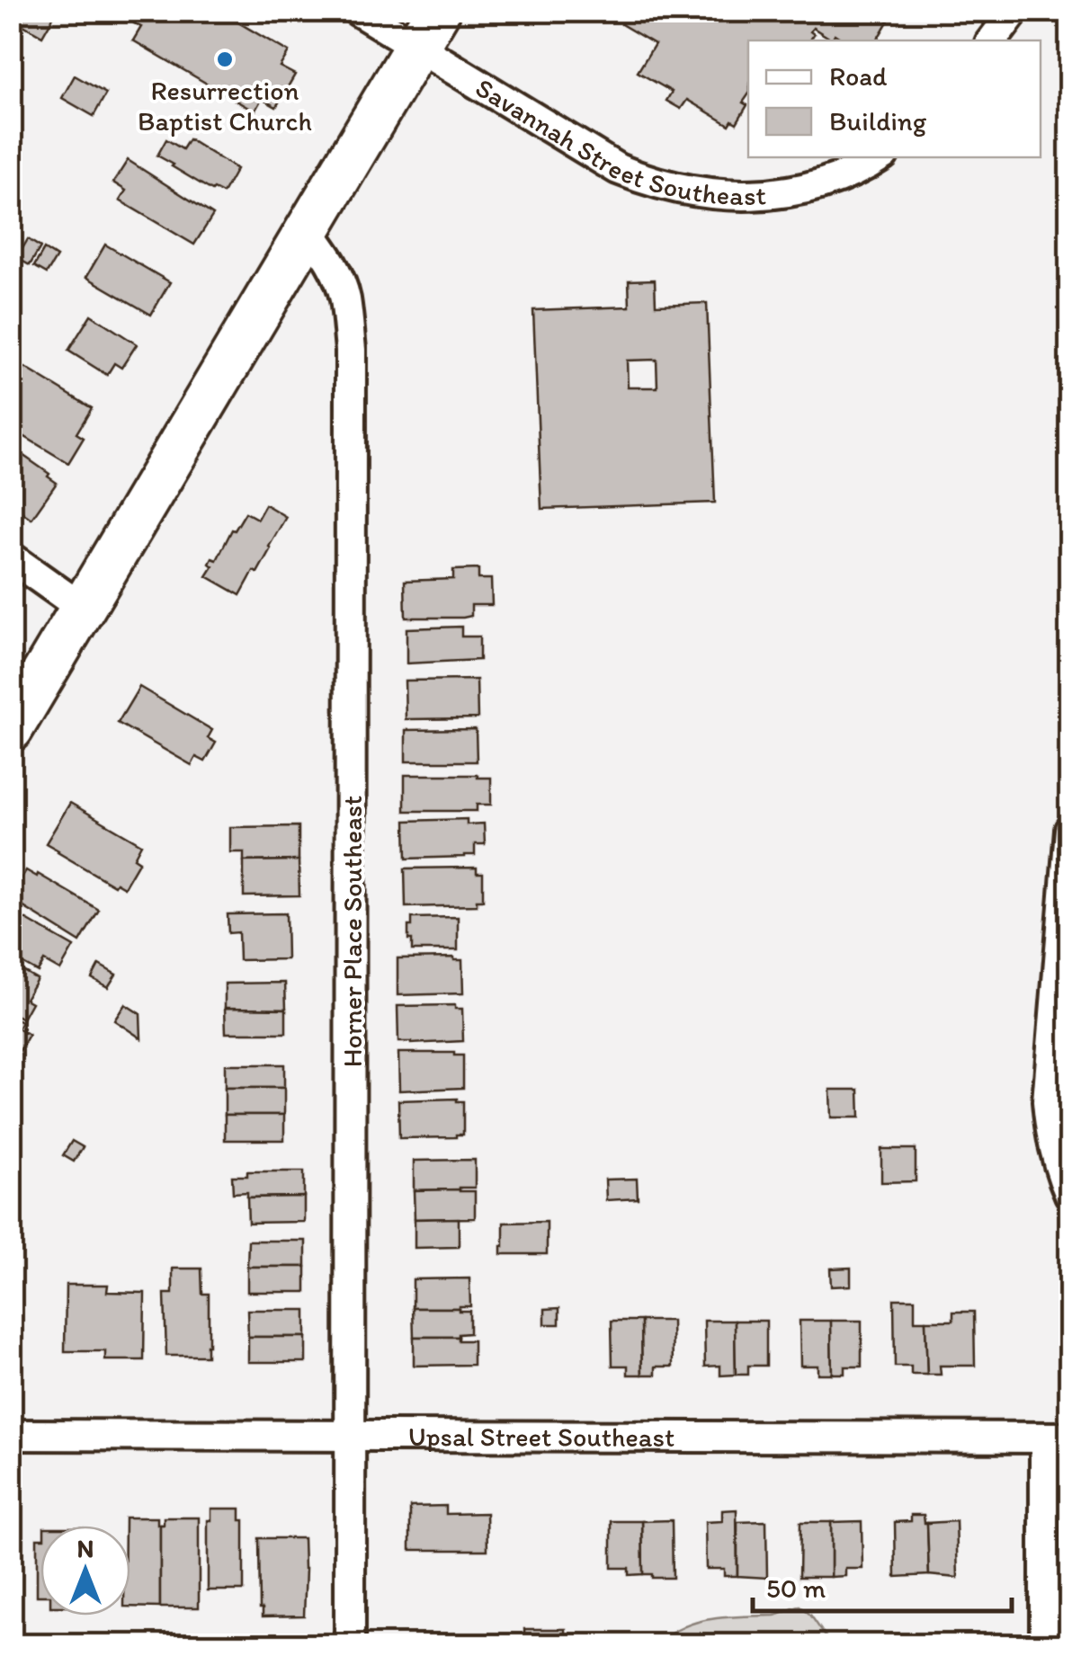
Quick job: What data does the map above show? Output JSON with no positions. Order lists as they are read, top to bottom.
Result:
{
  "streets": {
    "street": ["Savannah Street Southeast", "Horner Place Southeast", "Upsal Street Southeast"]
  },
  "crossings": [
    ["Horner Place Southeast", "Upsal Street Southeast"]
  ],
  "places": ["Resurrection Baptist Church"],
  "legend": ["Road", "Building"],
  "scale_bar": "50 m",
  "north": "top"
}
